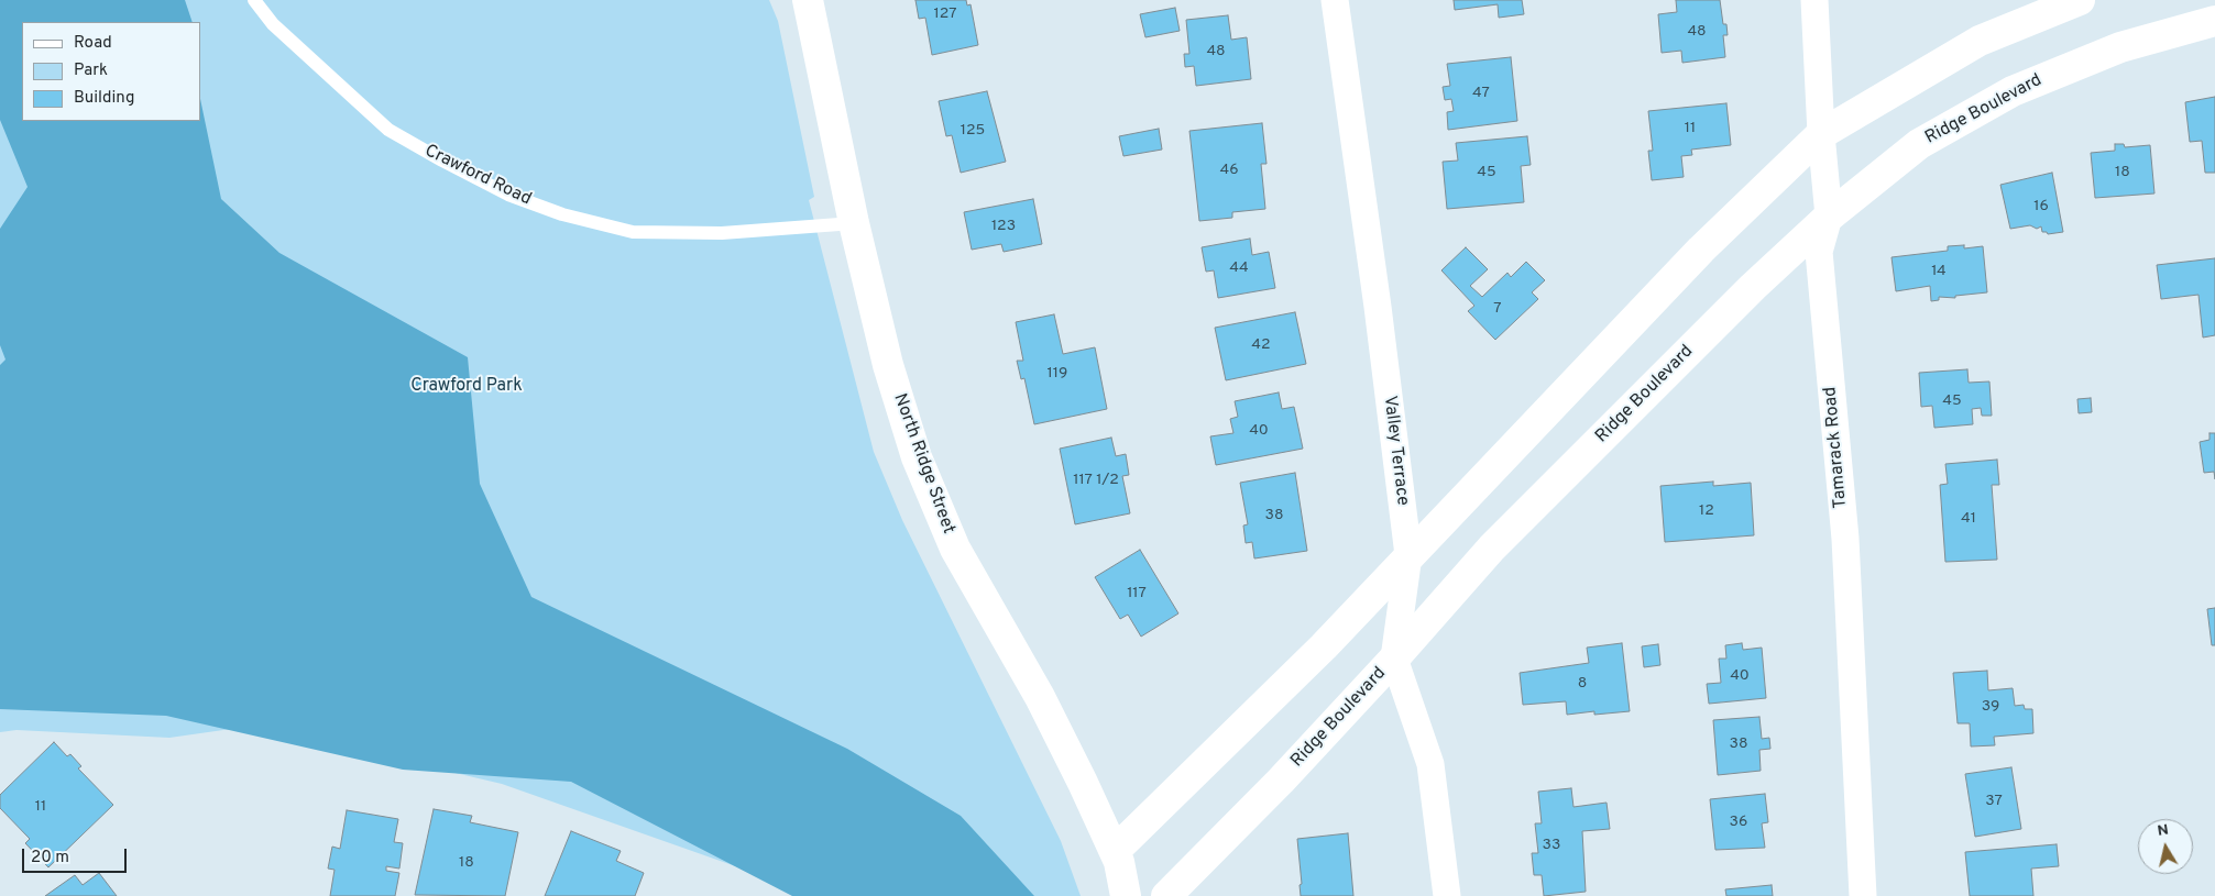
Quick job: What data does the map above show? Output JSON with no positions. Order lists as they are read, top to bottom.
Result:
{
  "streets": {
    "street": [
      "Ridge Boulevard",
      "Tamarack Road",
      "Valley Terrace",
      "North Ridge Street"
    ],
    "lane": ["Crawford Road"]
  },
  "crossings": [
    ["Ridge Boulevard", "Tamarack Road"],
    ["Ridge Boulevard", "Valley Terrace"],
    ["Crawford Road", "North Ridge Street"]
  ],
  "parks": ["Crawford Park"],
  "house_numbers": [
    "127",
    "48",
    "48",
    "47",
    "11",
    "125",
    "46",
    "45",
    "18",
    "16",
    "123",
    "44",
    "14",
    "7",
    "42",
    "119",
    "45",
    "40",
    "117 1/2",
    "12",
    "38",
    "41",
    "117",
    "40",
    "8",
    "39",
    "38",
    "37",
    "11",
    "36",
    "33",
    "18"
  ],
  "legend": ["Road", "Park", "Building"],
  "scale_bar": "20 m",
  "north": "top"
}
